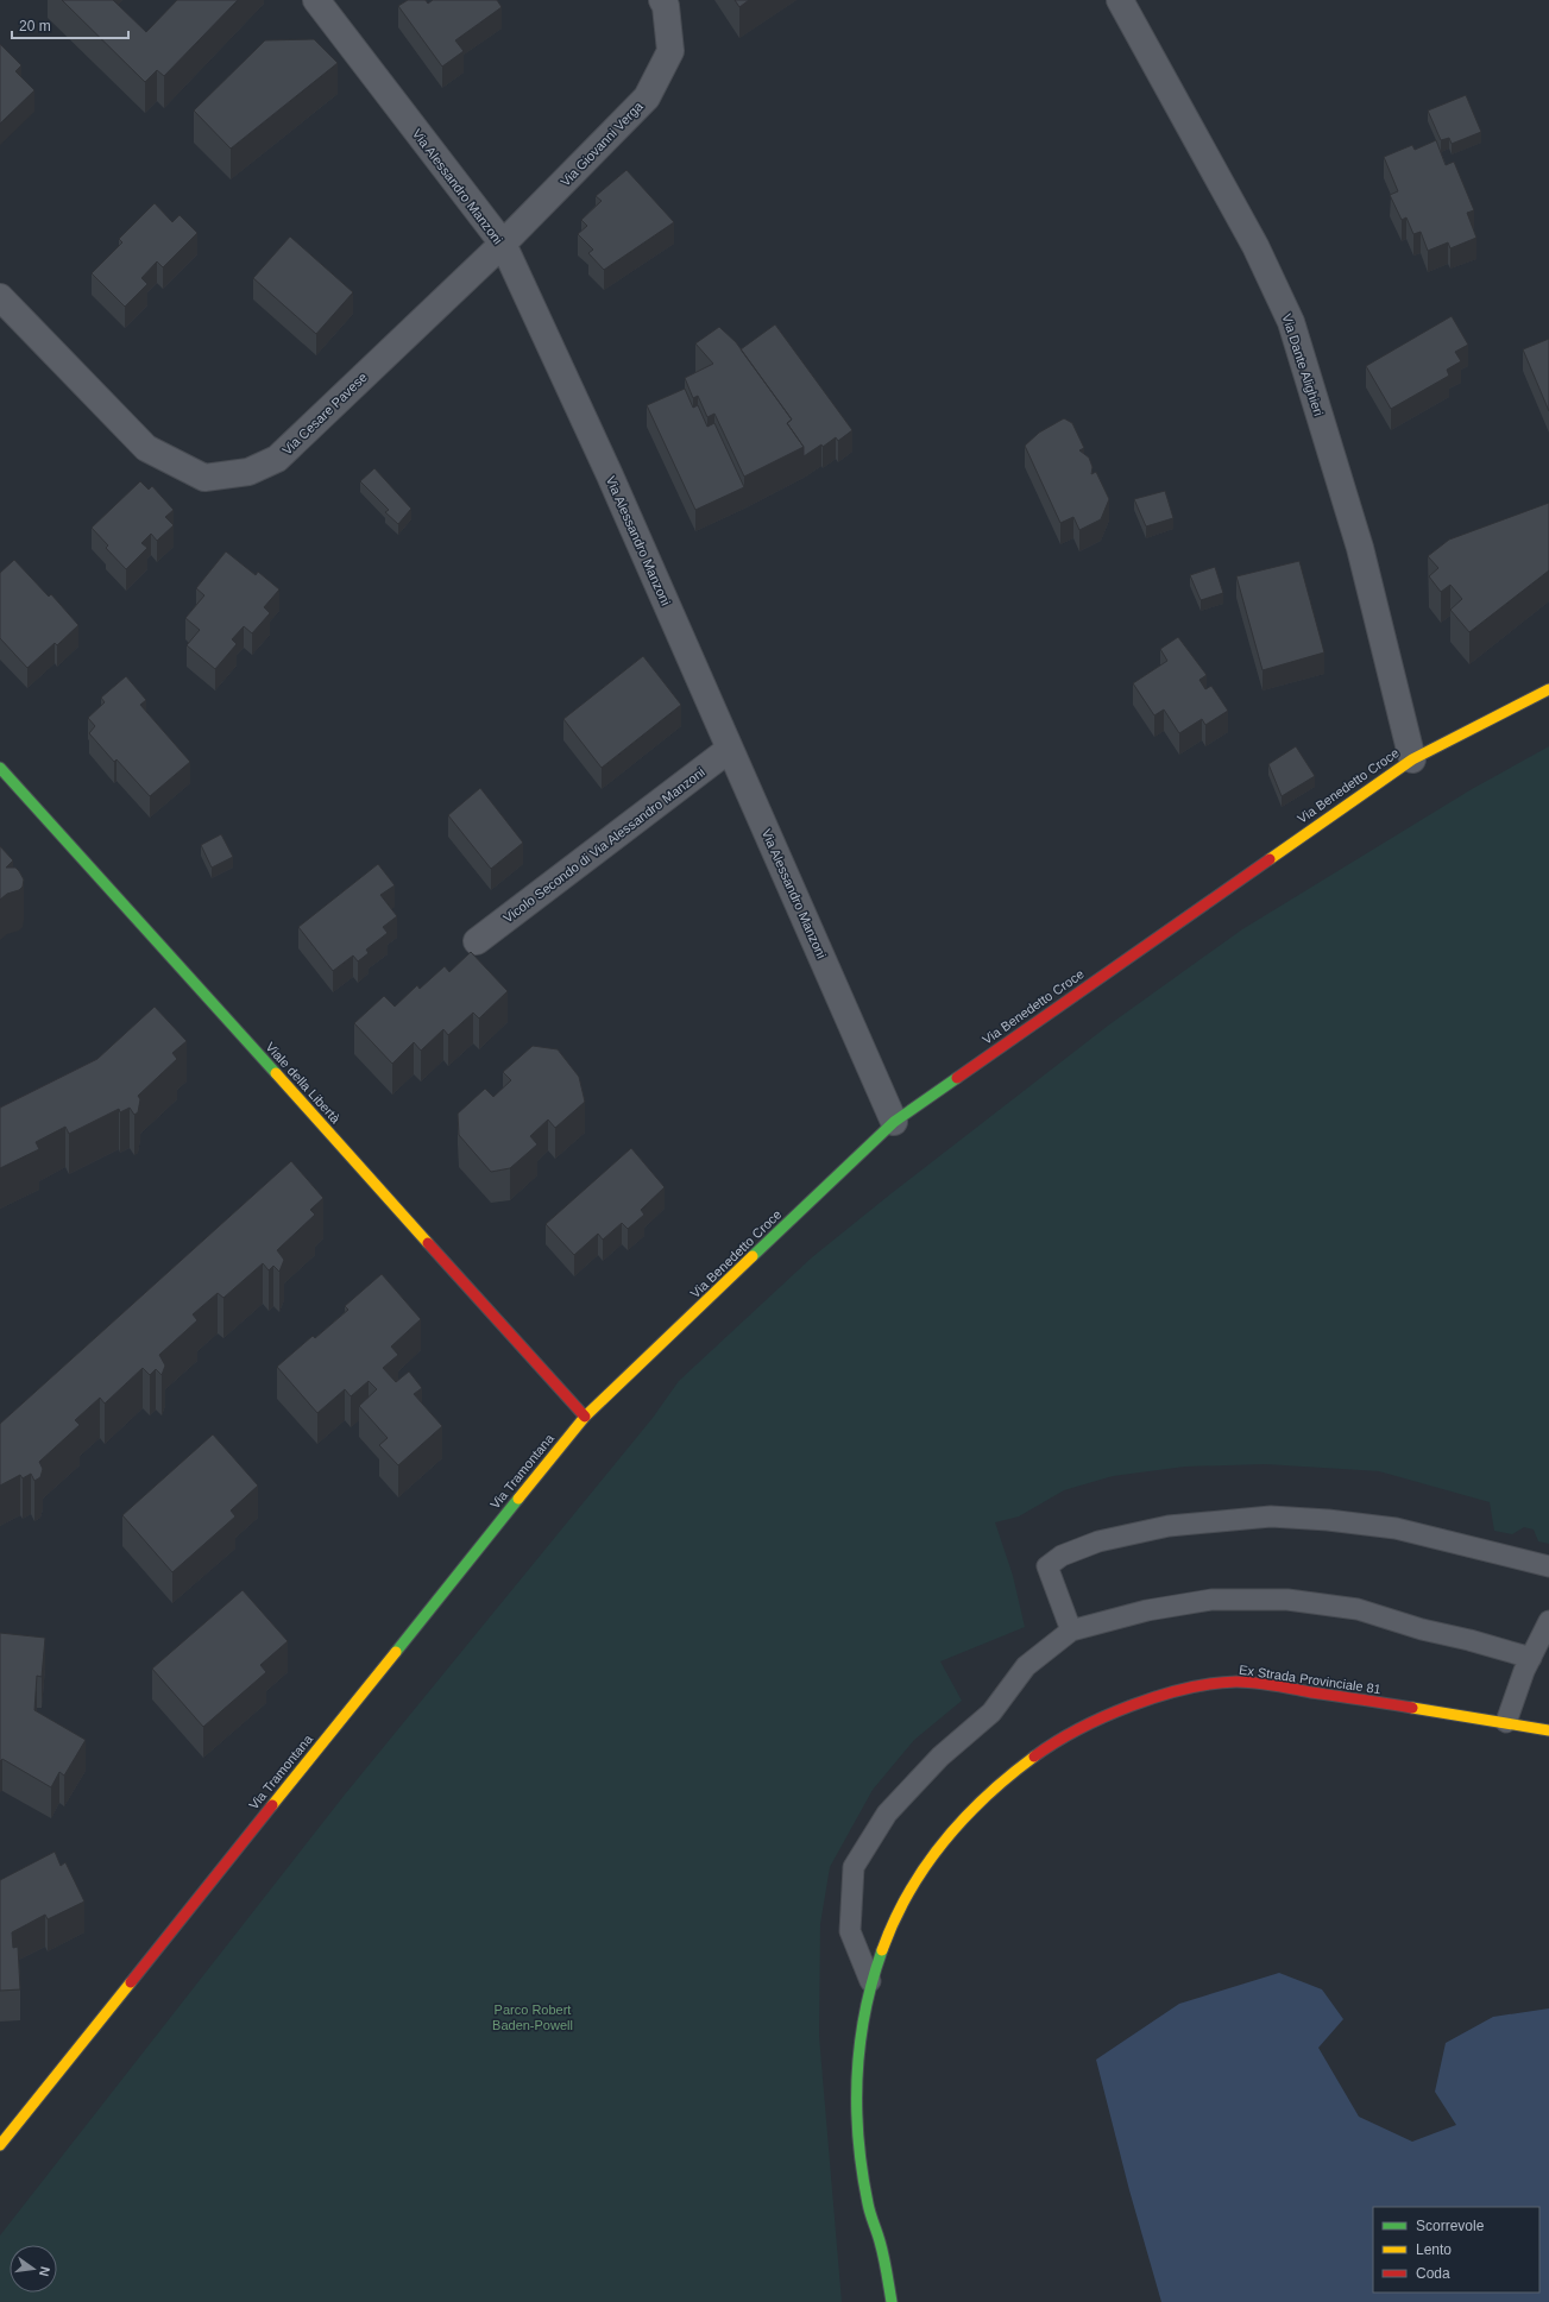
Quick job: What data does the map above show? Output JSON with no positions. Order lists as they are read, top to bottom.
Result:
{
  "streets": {
    "street": [
      "Via Giovanni Verga",
      "Via Alessandro Manzoni",
      "Via Dante Alighieri",
      "Via Cesare Pavese",
      "Via Benedetto Croce",
      "Vicolo Secondo di Via Alessandro Manzoni",
      "Viale della Libertà",
      "Via Tramontana",
      "Ex Strada Provinciale 81"
    ]
  },
  "crossings": [
    ["Via Giovanni Verga", "Via Alessandro Manzoni"],
    ["Via Giovanni Verga", "Via Cesare Pavese"],
    ["Via Alessandro Manzoni", "Via Cesare Pavese"],
    ["Via Alessandro Manzoni", "Via Benedetto Croce"],
    ["Via Alessandro Manzoni", "Vicolo Secondo di Via Alessandro Manzoni"],
    ["Via Dante Alighieri", "Via Benedetto Croce"],
    ["Via Benedetto Croce", "Viale della Libertà"],
    ["Via Benedetto Croce", "Via Tramontana"],
    ["Viale della Libertà", "Via Tramontana"]
  ],
  "parks": ["Parco Robert Baden-Powell"],
  "legend": ["Scorrevole", "Lento", "Coda"],
  "scale_bar": "20 m",
  "north": "right"
}
